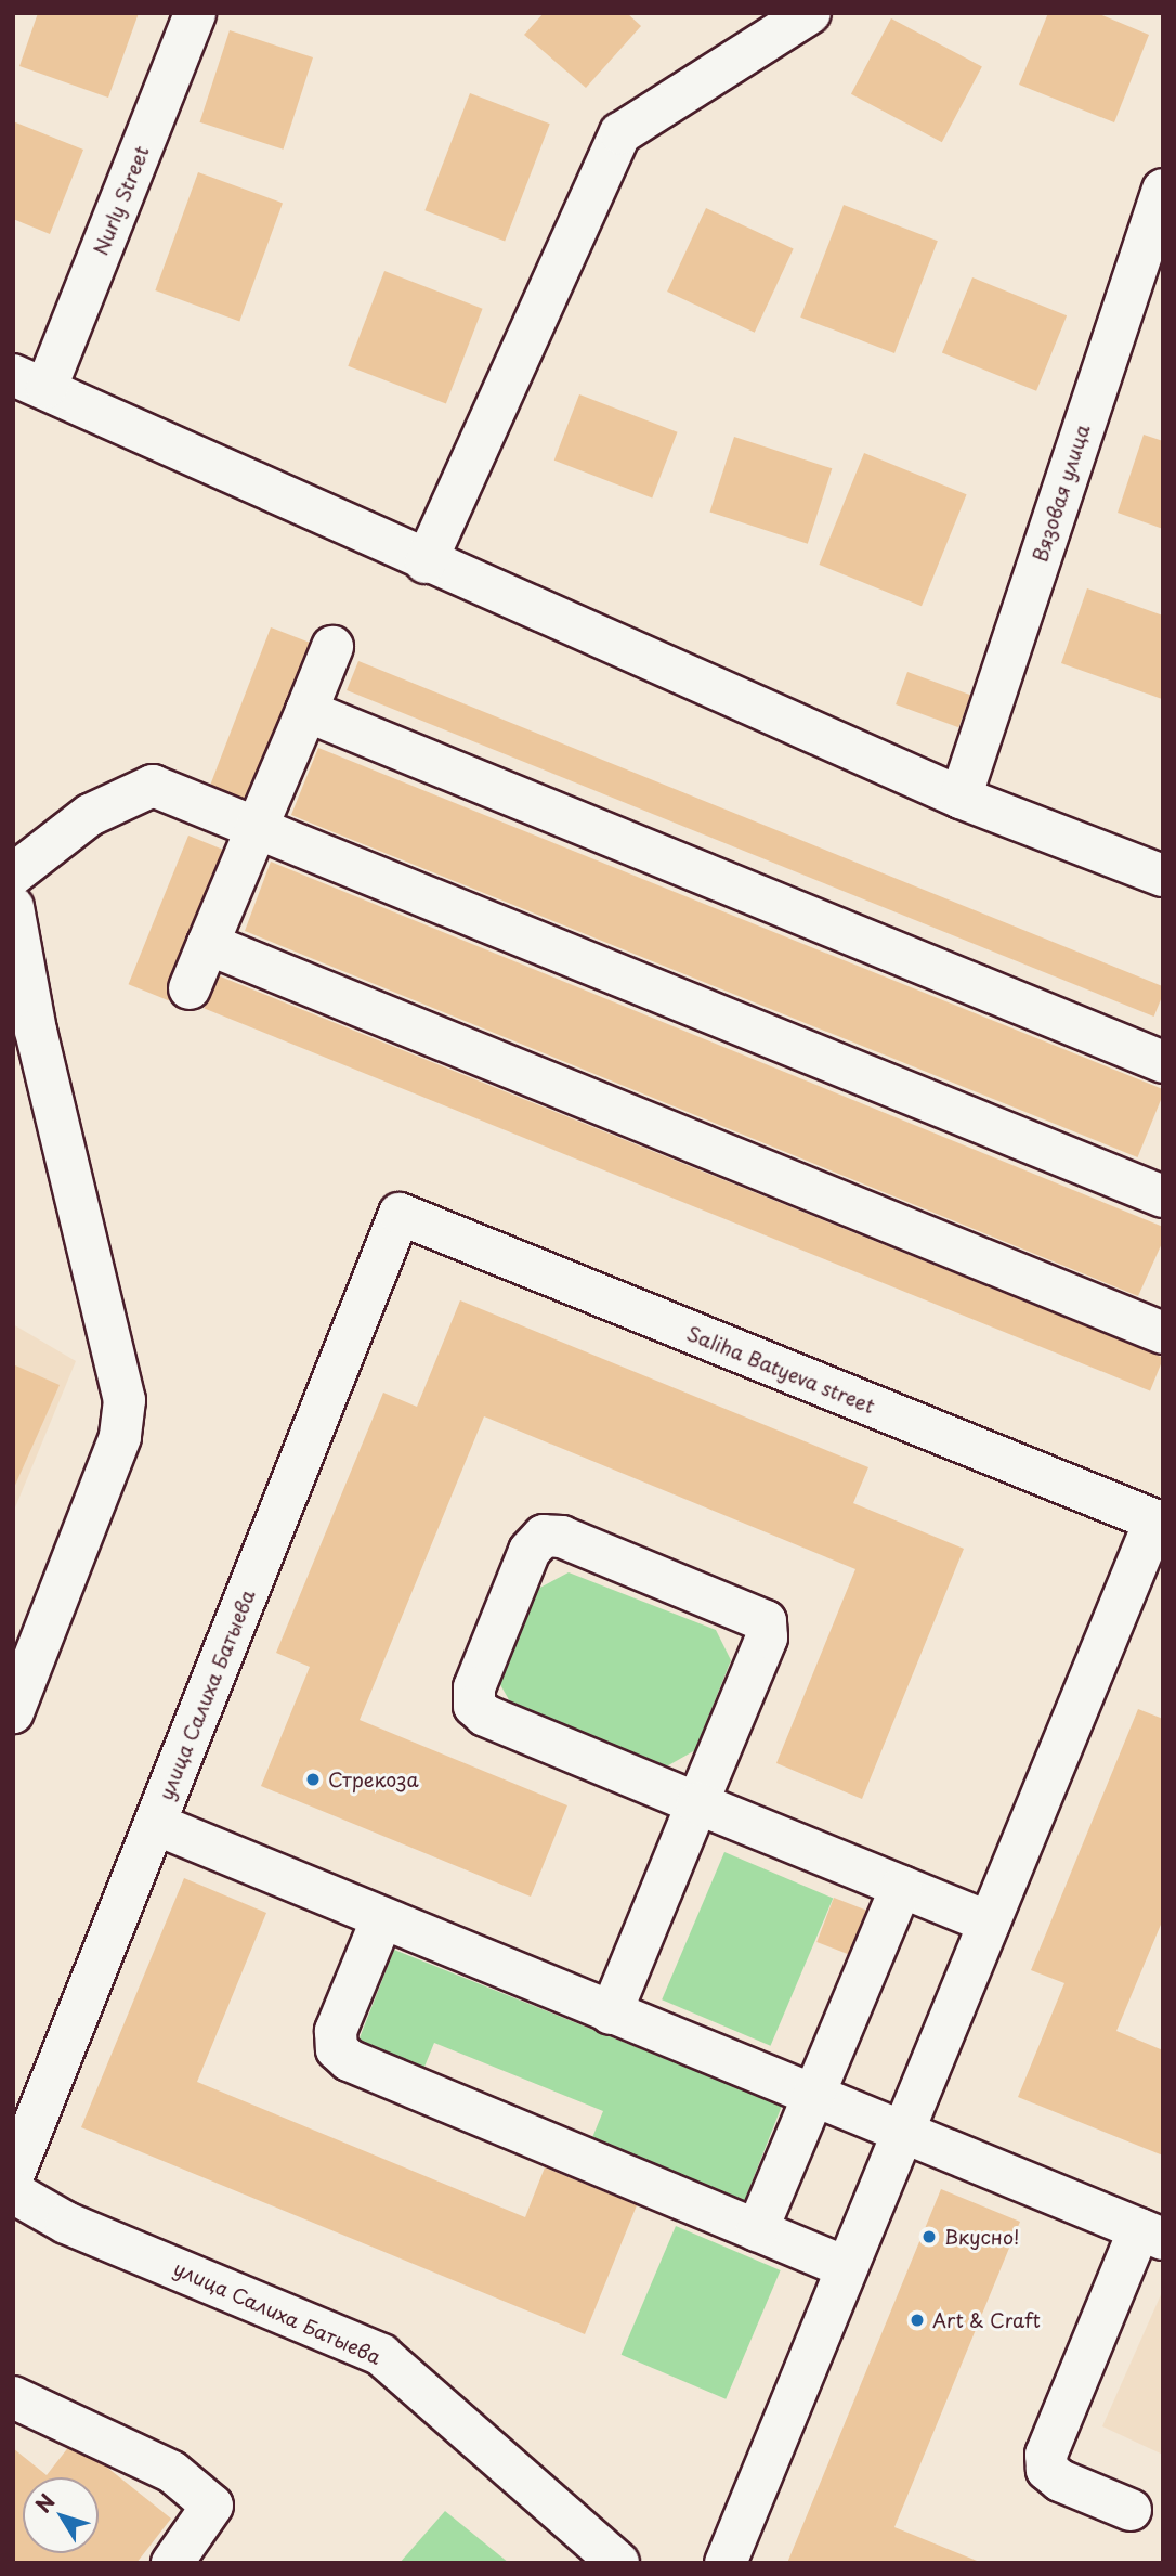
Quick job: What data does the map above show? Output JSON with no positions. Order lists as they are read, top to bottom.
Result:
{
  "streets": {
    "street": [
      "Nurly Street",
      "Вязовая улица",
      "Saliha Batyeva street",
      "улица Салиха Батыева"
    ]
  },
  "crossings": [
    ["Saliha Batyeva street", "улица Салиха Батыева"]
  ],
  "places": ["Стрекоза", "Вкусно!", "Art & Craft"],
  "north": "top left"
}
